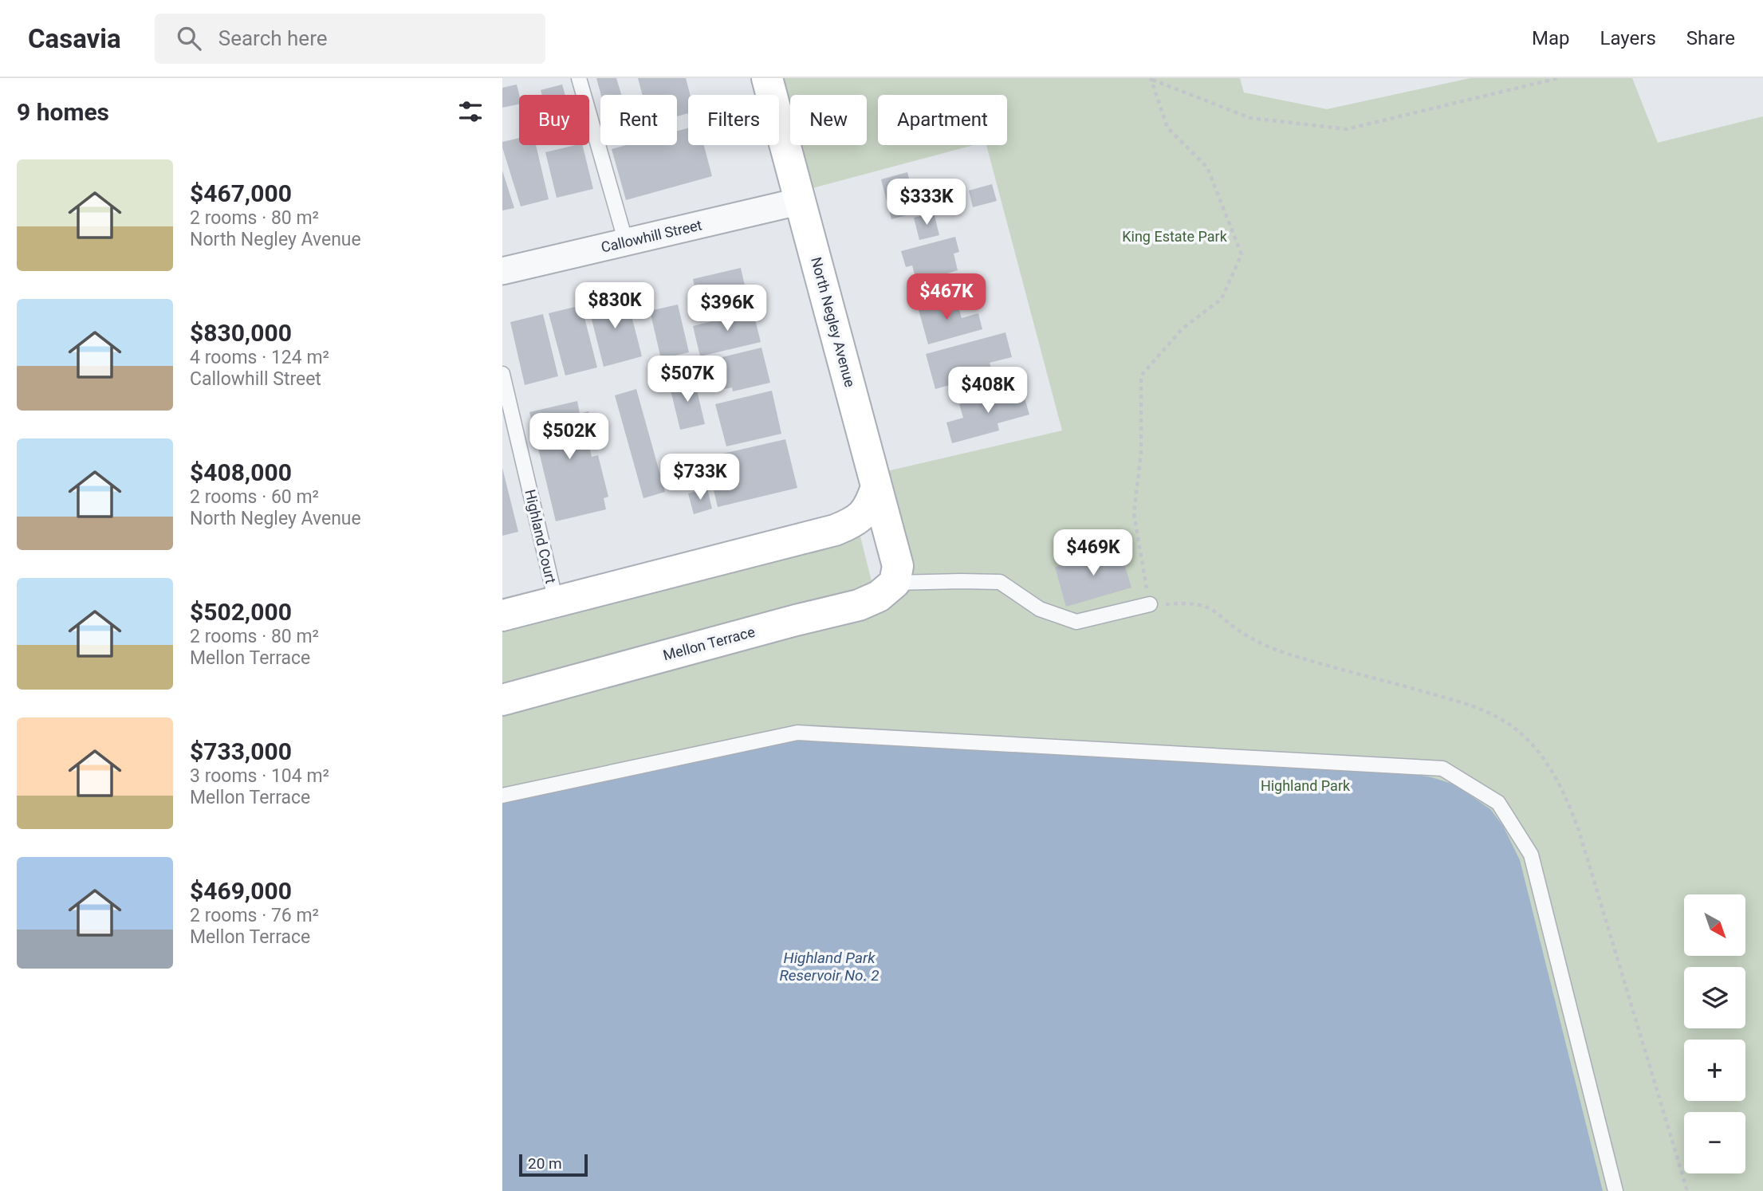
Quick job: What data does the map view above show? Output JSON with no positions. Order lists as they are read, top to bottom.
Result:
{
  "streets": {
    "main road": ["North Negley Avenue", "Mellon Terrace"],
    "street": ["Callowhill Street"],
    "lane": ["Highland Court"]
  },
  "crossings": [
    ["Callowhill Street", "North Negley Avenue"],
    ["North Negley Avenue", "Mellon Terrace"]
  ],
  "water": ["Highland Park Reservoir No. 2"],
  "parks": ["King Estate Park", "Highland Park"],
  "scale_bar": "20 m",
  "north": "bottom right",
  "page": {
    "header": "Casavia",
    "search": "Search here",
    "nav": ["Map", "Layers", "Share"],
    "heading": "9 homes",
    "chip": [
      "Buy",
      "Rent",
      "Filters",
      "New",
      "Apartment"
    ],
    "list": [
      {
        "name": "$467,000",
        "note": "2 rooms · 80 m² · North Negley Avenue"
      },
      {
        "name": "$830,000",
        "note": "4 rooms · 124 m² · Callowhill Street"
      },
      {
        "name": "$408,000",
        "note": "2 rooms · 60 m² · North Negley Avenue"
      },
      {
        "name": "$502,000",
        "note": "2 rooms · 80 m² · Mellon Terrace"
      },
      {
        "name": "$733,000",
        "note": "3 rooms · 104 m² · Mellon Terrace"
      },
      {
        "name": "$469,000",
        "note": "2 rooms · 76 m² · Mellon Terrace"
      }
    ],
    "price": [
      "$333K",
      "$467K",
      "$830K",
      "$396K",
      "$507K",
      "$408K",
      "$502K",
      "$733K",
      "$469K"
    ],
    "map_buttons": ["+", "−"],
    "scale": "20 m"
  }
}
